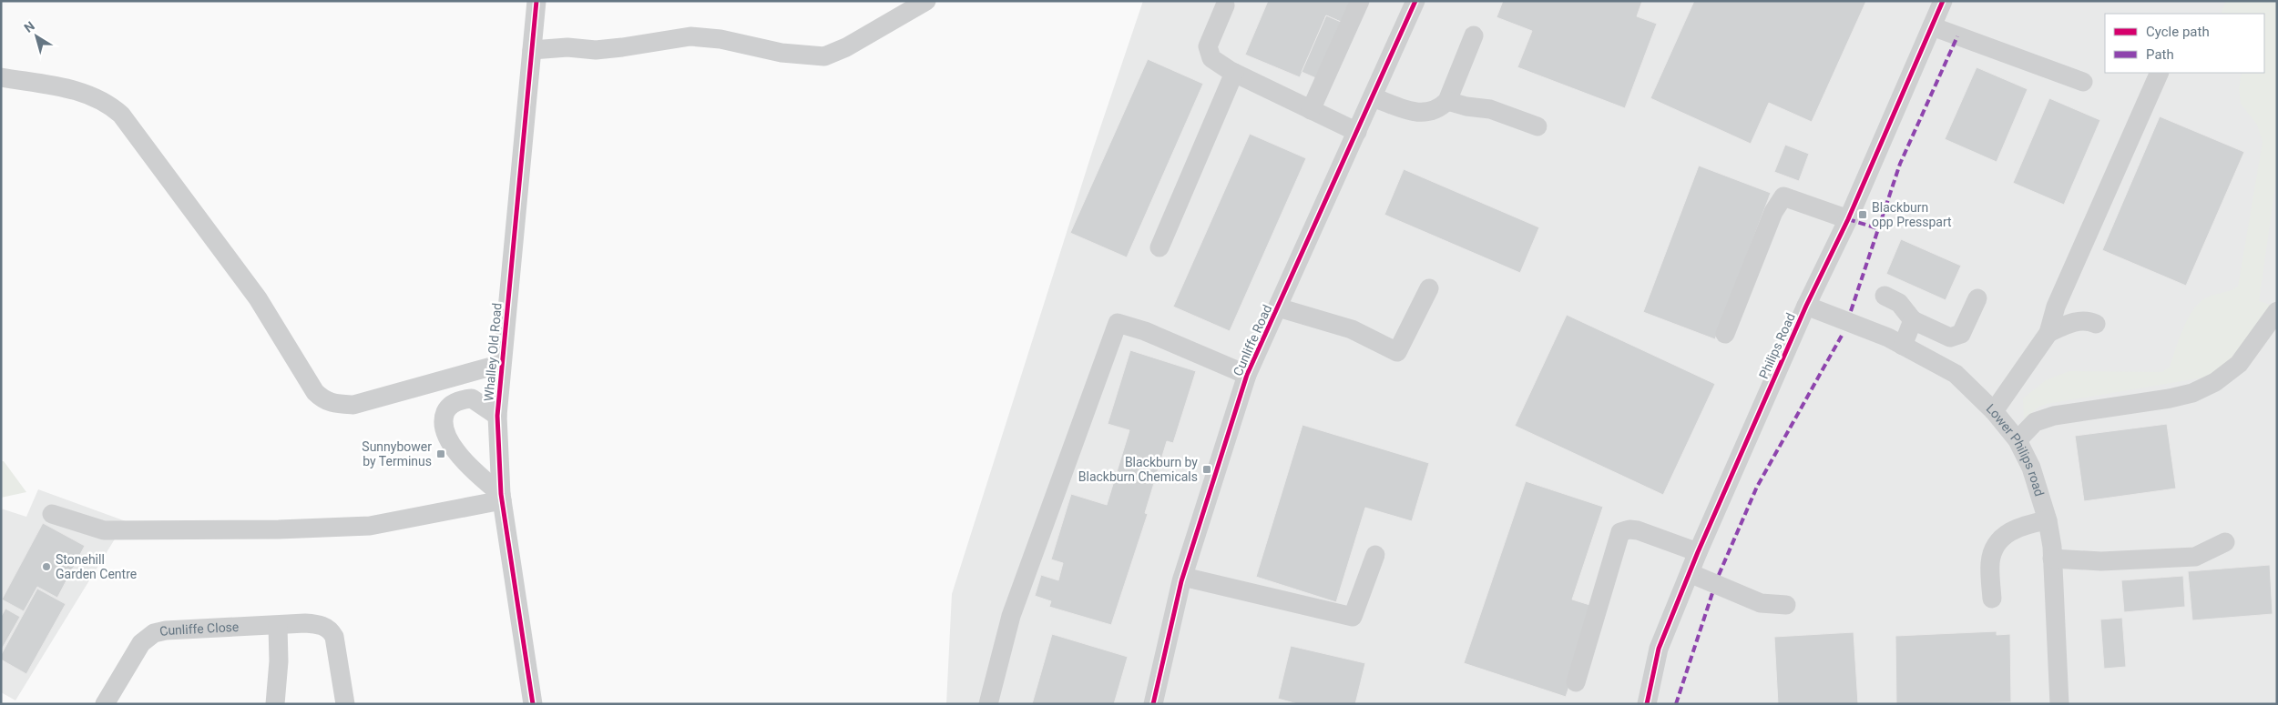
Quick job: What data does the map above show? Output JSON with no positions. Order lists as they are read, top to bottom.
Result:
{
  "streets": {
    "street": [
      "Cunliffe Road",
      "Philips Road",
      "Whalley Old Road",
      "Lower Philips road",
      "Cunliffe Close"
    ]
  },
  "crossings": [
    ["Philips Road", "Lower Philips road"]
  ],
  "places": {
    "transit": ["Blackburn opp Presspart", "Sunnybower by Terminus", "Blackburn by Blackburn Chemicals"],
    "other": ["Stonehill Garden Centre"]
  },
  "legend": ["Cycle path", "Path"],
  "north": "top left"
}
